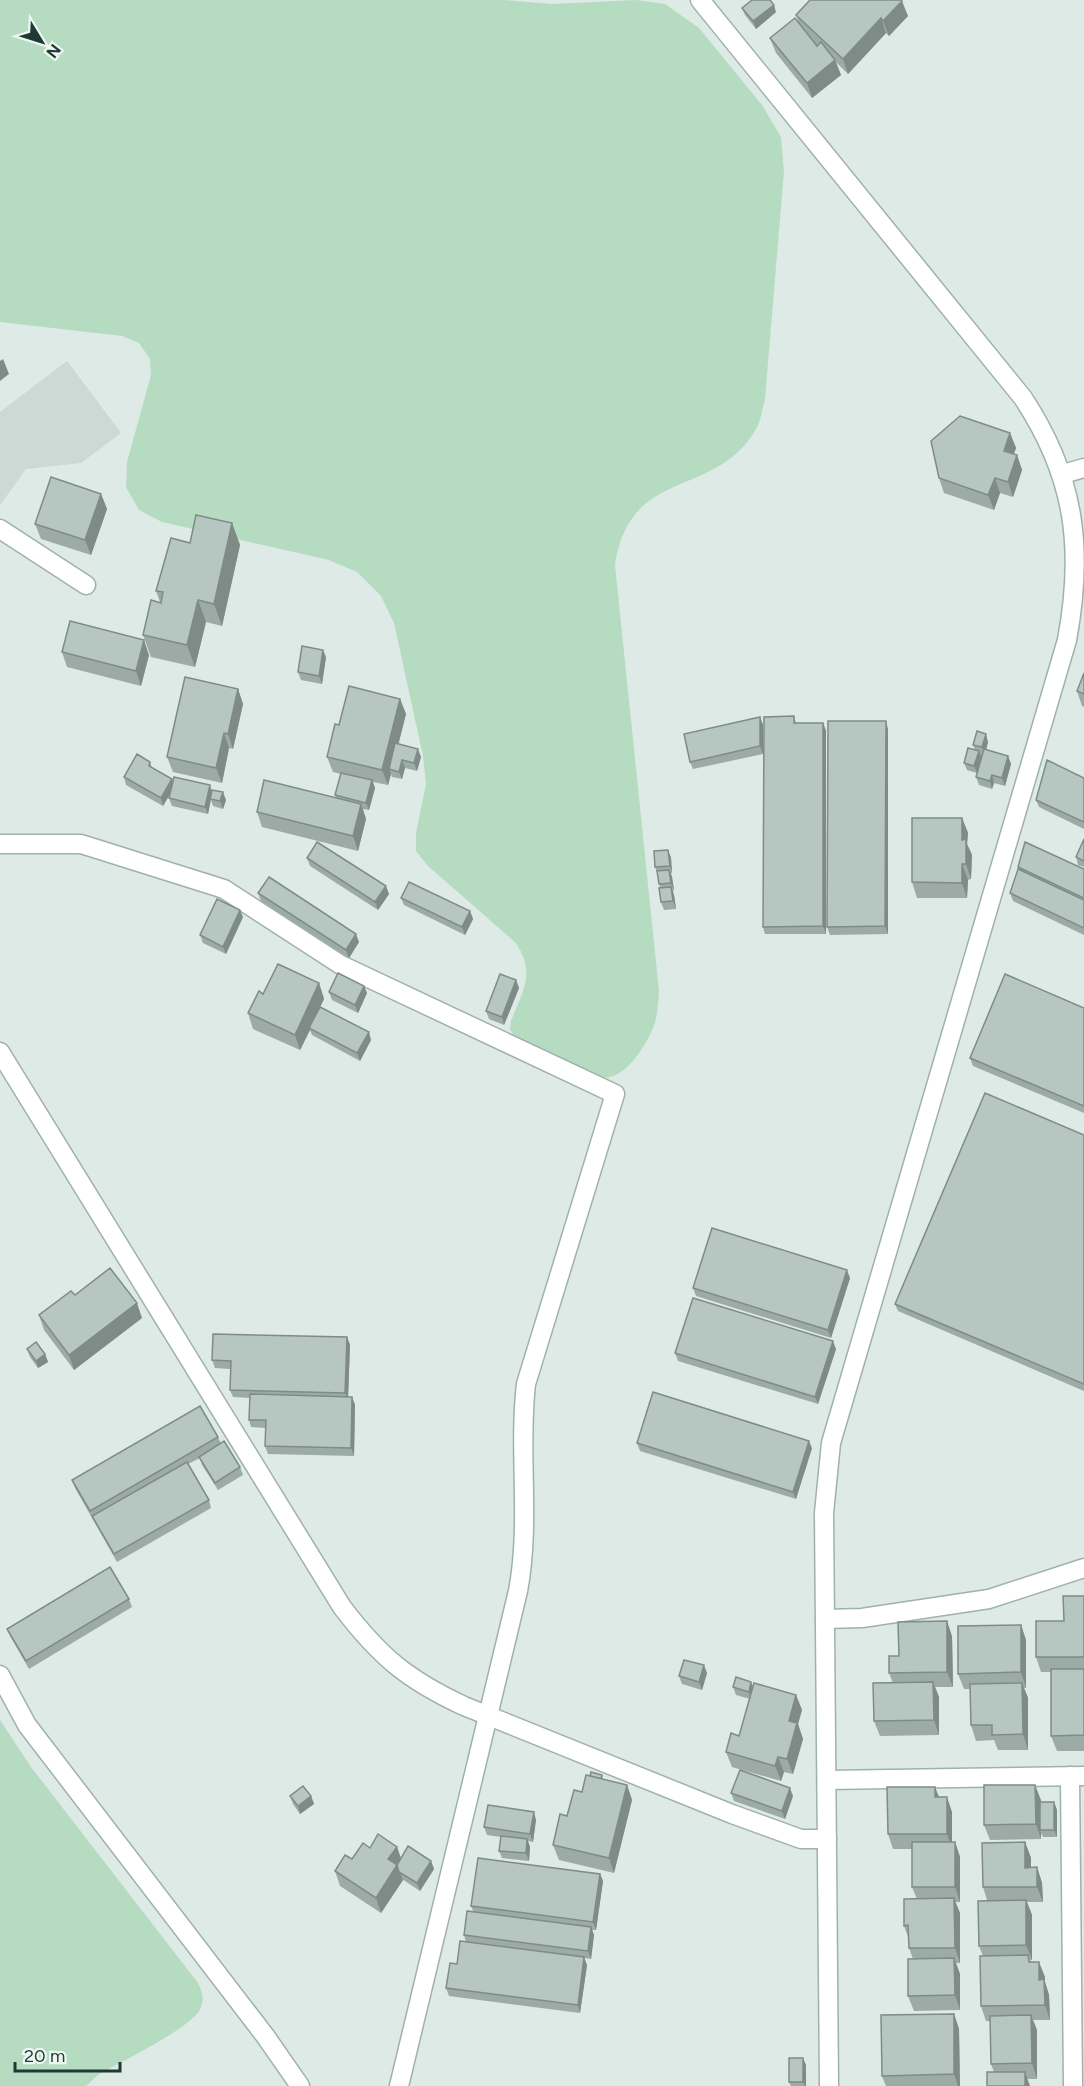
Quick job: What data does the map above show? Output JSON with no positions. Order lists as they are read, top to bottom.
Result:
{
  "scale_bar": "20 m",
  "north": "bottom right"
}
